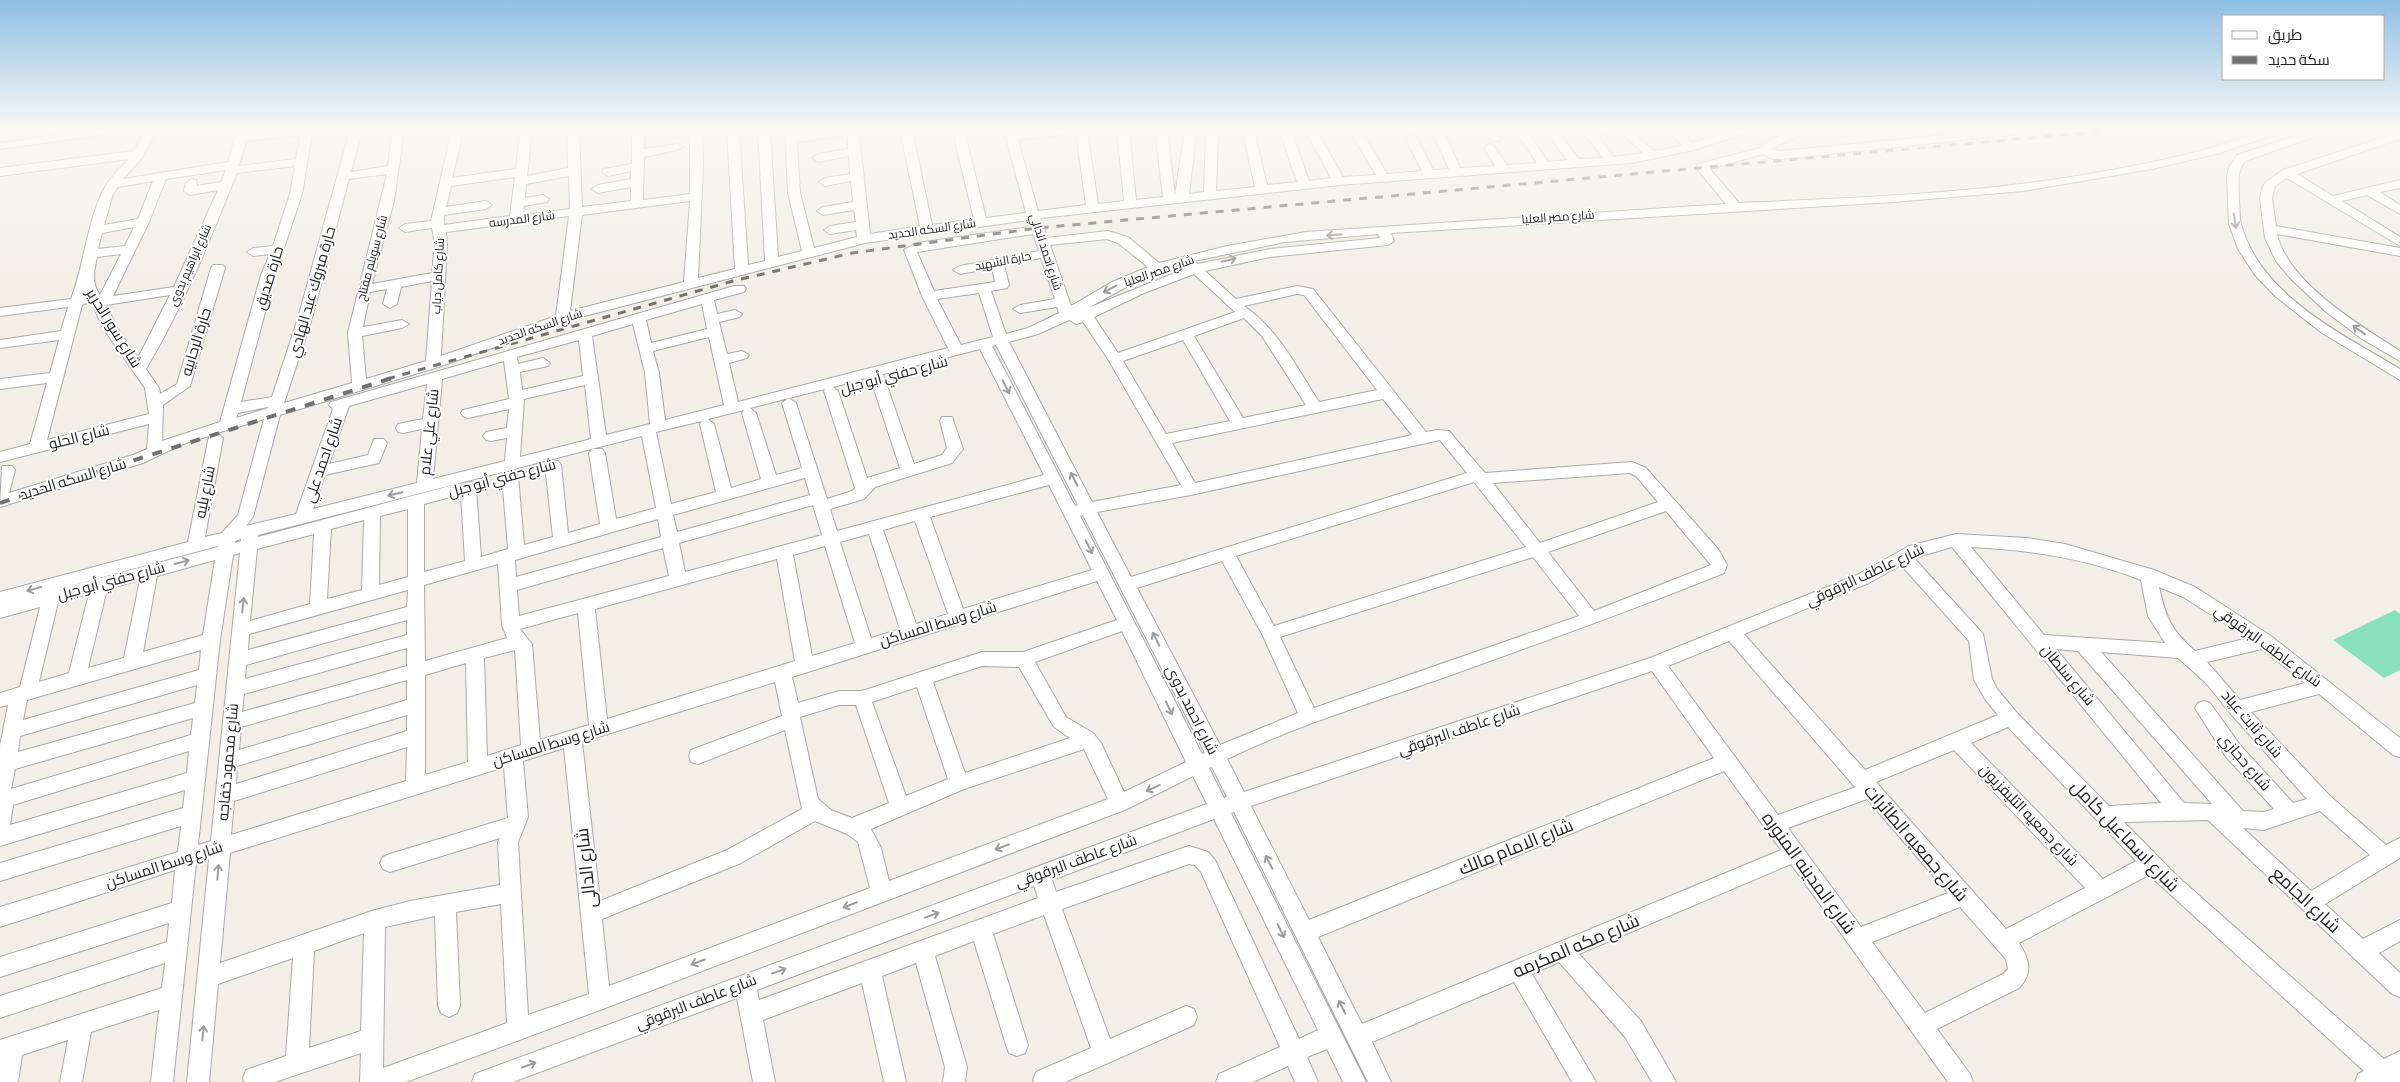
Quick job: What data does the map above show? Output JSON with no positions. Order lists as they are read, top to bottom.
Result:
{
  "streets": {
    "street": [
      "شارع مصر العليا",
      "شارع المدرسه",
      "شارع السكه الحديد",
      "شارع احمد الدالي",
      "شارع سويلم مفتاح",
      "حارة الشهيد",
      "شارع ابراهيم بدوي",
      "شارع كامل دياب",
      "حارة صديق",
      "حارة مبروك عبد الهادي",
      "شارع سور الحرير",
      "حارة الرحابيه",
      "شارع حفني أبو جبل",
      "شارع علي علام",
      "شارع الحلو",
      "شارع احمد علي",
      "شارع بليه",
      "شارع عاطف البرقوقي",
      "شارع وسط المساكن",
      "شارع سلطان",
      "شارع احمد بدوي",
      "شارع ثابت عياد",
      "شارع محمود خفاجه",
      "شارع حجازي",
      "شارع جمعيه التليفزيون",
      "شارع اسماعيل كامل",
      "شارع جمعيه الطائرات",
      "شارع الامام مالك",
      "شارع الدالى",
      "شارع المدينه المنوره",
      "شارع الجامع",
      "شارع مكه المكرمه"
    ]
  },
  "crossings": [
    ["شارع مصر العليا", "شارع احمد الدالي"],
    ["شارع مصر العليا", "شارع حفني أبو جبل"],
    ["شارع مصر العليا", "شارع احمد بدوي"],
    ["شارع المدرسه", "شارع كامل دياب"],
    ["شارع السكه الحديد", "شارع احمد الدالي"],
    ["شارع السكه الحديد", "شارع سويلم مفتاح"],
    ["شارع السكه الحديد", "شارع كامل دياب"],
    ["شارع السكه الحديد", "حارة صديق"],
    ["شارع السكه الحديد", "حارة مبروك عبد الهادي"],
    ["شارع السكه الحديد", "شارع سور الحرير"],
    ["شارع السكه الحديد", "شارع علي علام"],
    ["شارع السكه الحديد", "شارع احمد علي"],
    ["شارع السكه الحديد", "شارع بليه"],
    ["شارع احمد الدالي", "حارة الشهيد"],
    ["شارع ابراهيم بدوي", "شارع سور الحرير"],
    ["شارع كامل دياب", "شارع علي علام"],
    ["حارة مبروك عبد الهادي", "شارع حفني أبو جبل"],
    ["حارة مبروك عبد الهادي", "شارع محمود خفاجه"],
    ["شارع سور الحرير", "حارة الرحابيه"],
    ["شارع سور الحرير", "شارع الحلو"],
    ["حارة الرحابيه", "شارع الحلو"],
    ["شارع حفني أبو جبل", "شارع علي علام"],
    ["شارع حفني أبو جبل", "شارع احمد علي"],
    ["شارع حفني أبو جبل", "شارع بليه"],
    ["شارع حفني أبو جبل", "شارع احمد بدوي"],
    ["شارع حفني أبو جبل", "شارع محمود خفاجه"],
    ["شارع علي علام", "شارع وسط المساكن"],
    ["شارع عاطف البرقوقي", "شارع سلطان"],
    ["شارع عاطف البرقوقي", "شارع احمد بدوي"],
    ["شارع عاطف البرقوقي", "شارع ثابت عياد"],
    ["شارع عاطف البرقوقي", "شارع اسماعيل كامل"],
    ["شارع عاطف البرقوقي", "شارع جمعيه الطائرات"],
    ["شارع عاطف البرقوقي", "شارع المدينه المنوره"],
    ["شارع وسط المساكن", "شارع احمد بدوي"],
    ["شارع وسط المساكن", "شارع محمود خفاجه"],
    ["شارع وسط المساكن", "شارع الدالى"],
    ["شارع احمد بدوي", "شارع الامام مالك"],
    ["شارع احمد بدوي", "شارع مكه المكرمه"],
    ["شارع جمعيه الطائرات", "شارع المدينه المنوره"],
    ["شارع الامام مالك", "شارع المدينه المنوره"],
    ["شارع المدينه المنوره", "شارع مكه المكرمه"]
  ],
  "legend": ["طريق", "سكة حديد"]
}
